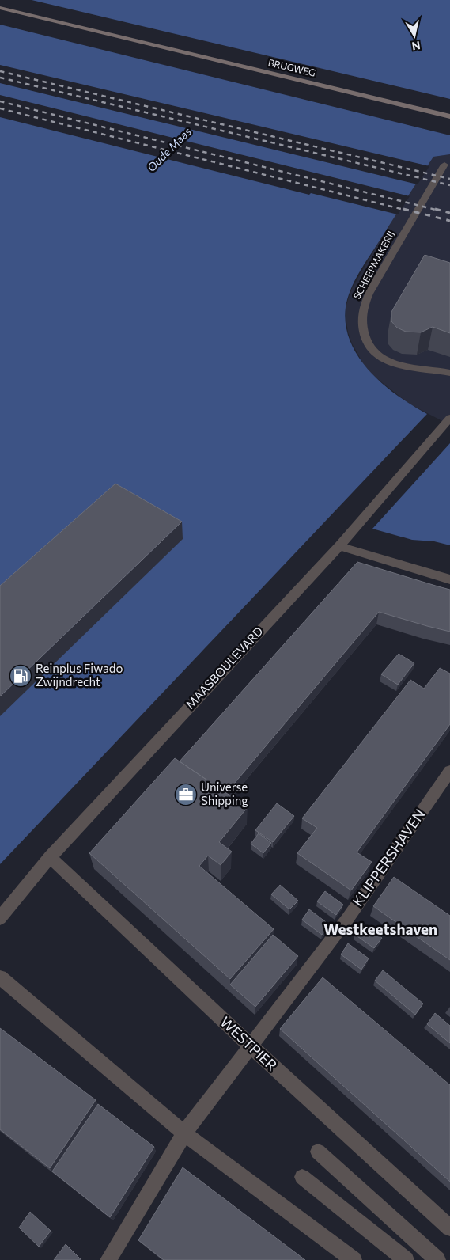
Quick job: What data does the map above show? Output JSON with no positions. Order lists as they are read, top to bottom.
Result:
{
  "streets": {
    "main road": ["BRUGWEG"],
    "street": [
      "SCHEEPMAKERIJ",
      "MAASBOULEVARD",
      "KLIPPERSHAVEN",
      "WESTPIER"
    ]
  },
  "crossings": [
    ["MAASBOULEVARD", "WESTPIER"],
    ["KLIPPERSHAVEN", "WESTPIER"]
  ],
  "districts": ["Westkeetshaven"],
  "water": ["Oude Maas"],
  "places": {
    "fuel station": ["Reinplus Fiwado Zwijndrecht"],
    "office": ["Universe Shipping"]
  },
  "north": "bottom"
}
